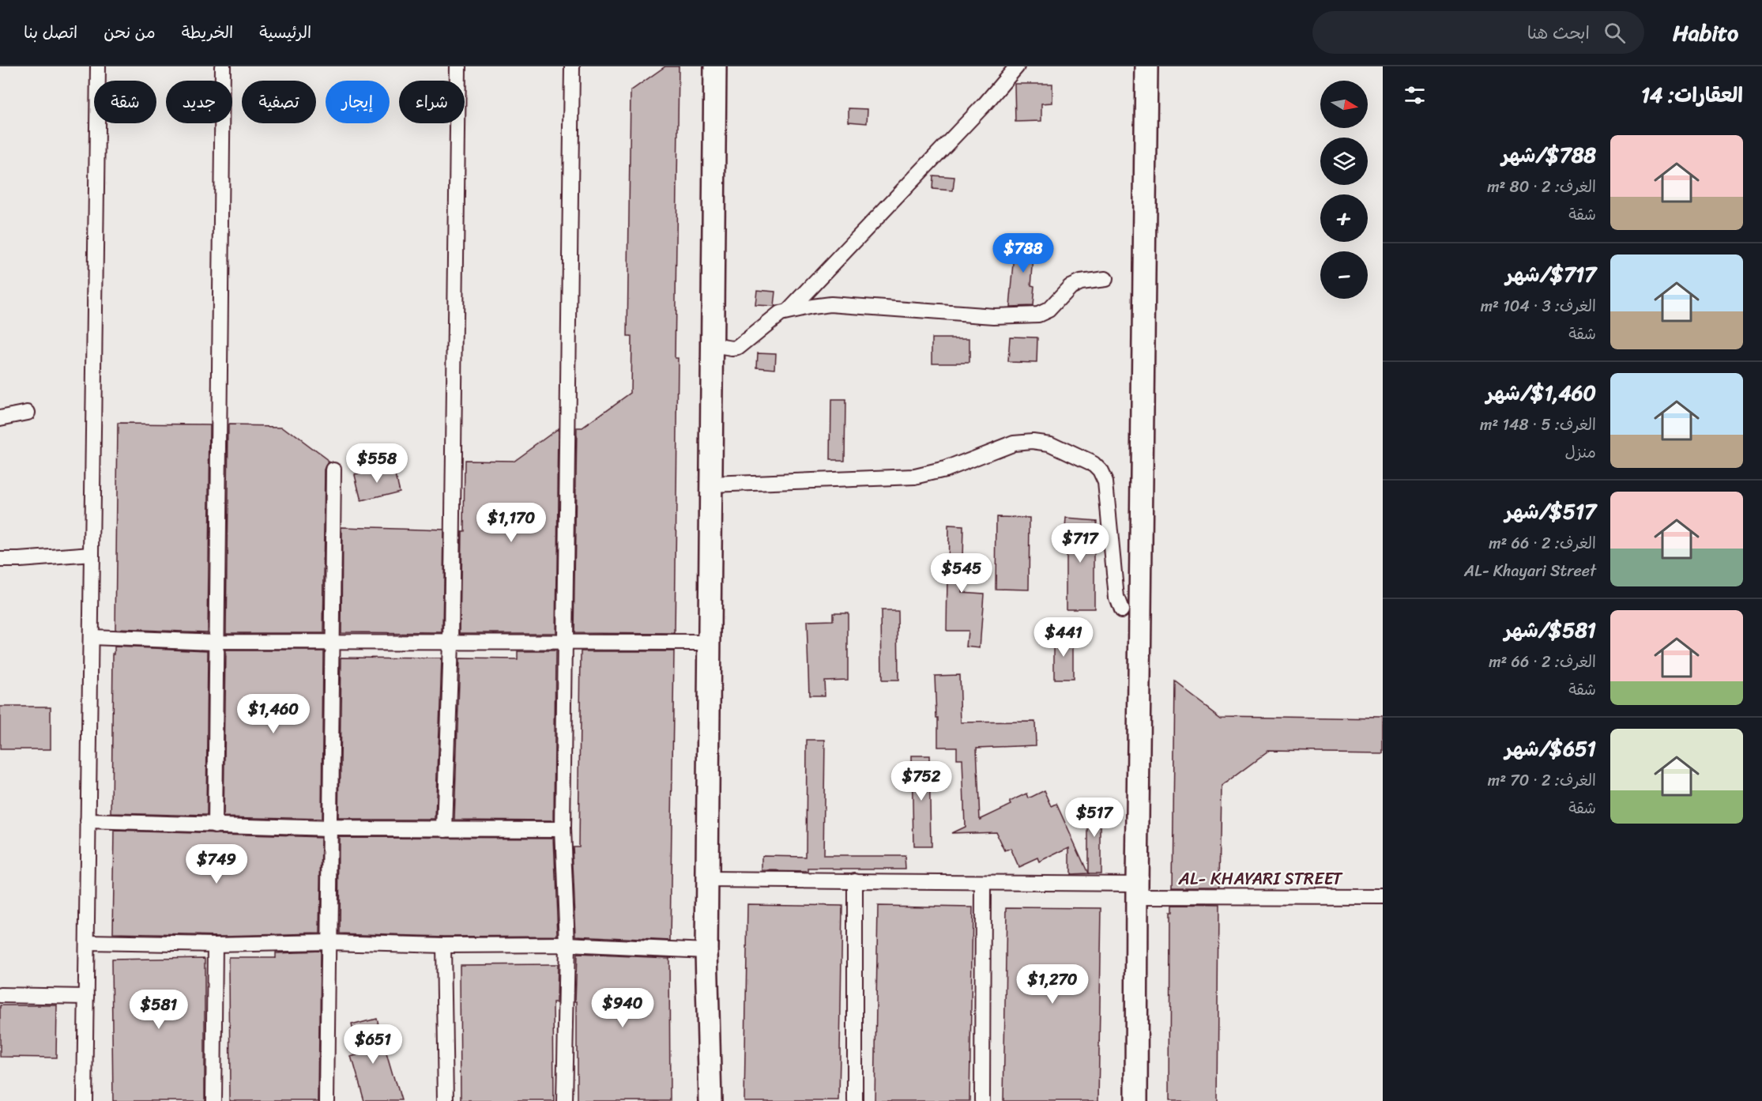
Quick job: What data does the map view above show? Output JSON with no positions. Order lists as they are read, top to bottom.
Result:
{
  "streets": {
    "street": ["AL- KHAYARI STREET"]
  },
  "north": "right",
  "page": {
    "header": "Habito",
    "search": "ابحث هنا",
    "nav": [
      "الرئيسية",
      "الخريطة",
      "من نحن",
      "اتصل بنا"
    ],
    "heading": "العقارات: 14",
    "map_buttons": ["+", "−"],
    "chip": [
      "شراء",
      "إيجار",
      "تصفية",
      "جديد",
      "شقة"
    ],
    "list": [
      {
        "name": "$788/شهر",
        "note": "الغرف: 2 · 80 m² · شقة"
      },
      {
        "name": "$717/شهر",
        "note": "الغرف: 3 · 104 m² · شقة"
      },
      {
        "name": "$1,460/شهر",
        "note": "الغرف: 5 · 148 m² · منزل"
      },
      {
        "name": "$517/شهر",
        "note": "الغرف: 2 · 66 m² · AL- Khayari Street"
      },
      {
        "name": "$581/شهر",
        "note": "الغرف: 2 · 66 m² · شقة"
      },
      {
        "name": "$651/شهر",
        "note": "الغرف: 2 · 70 m² · شقة"
      }
    ],
    "price": [
      "$788",
      "$558",
      "$1,170",
      "$717",
      "$545",
      "$441",
      "$1,460",
      "$752",
      "$517",
      "$749",
      "$1,270",
      "$940",
      "$581",
      "$651"
    ]
  }
}
